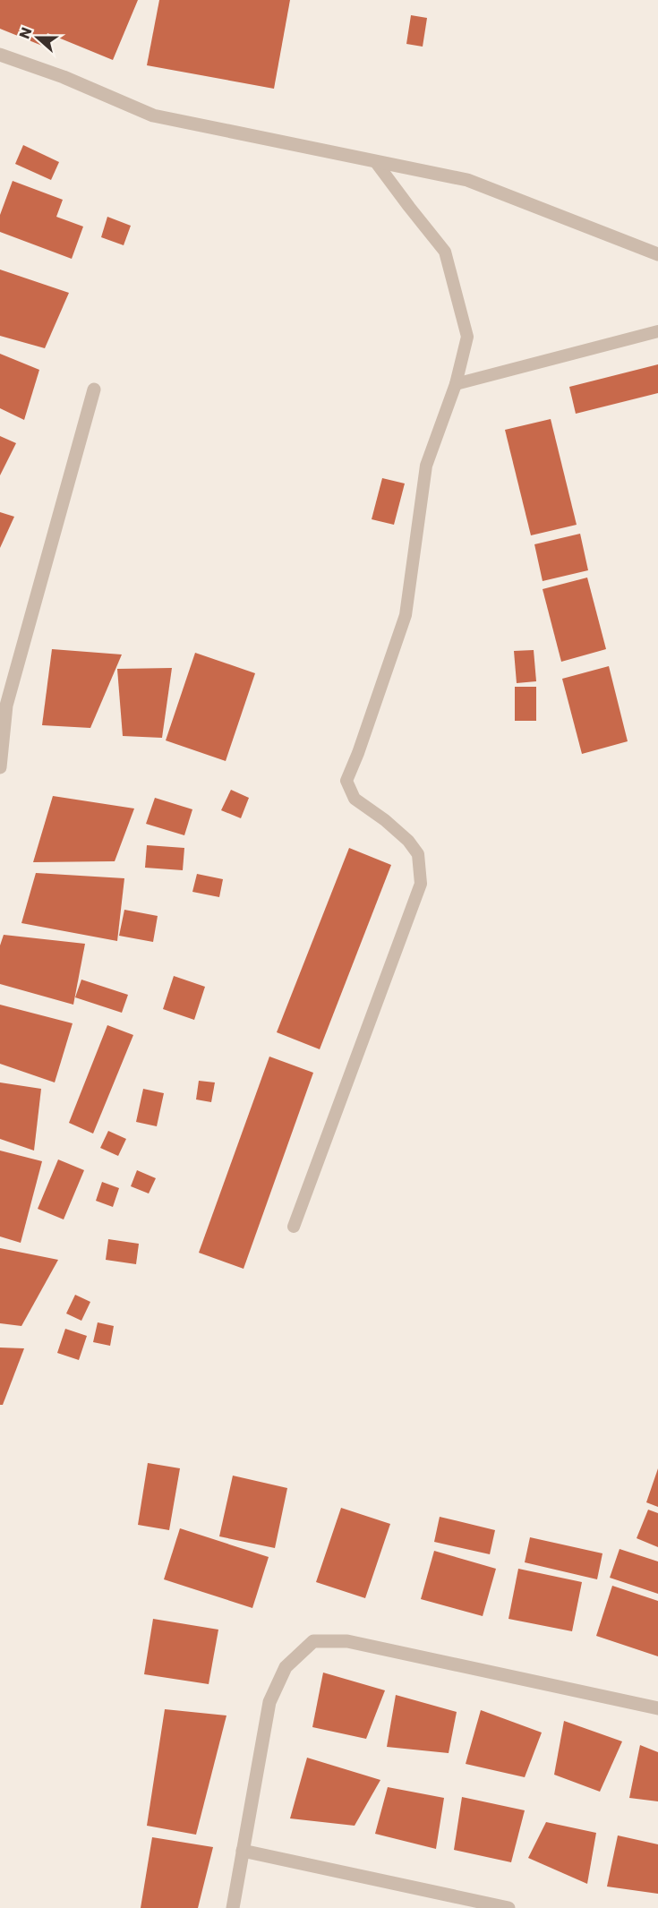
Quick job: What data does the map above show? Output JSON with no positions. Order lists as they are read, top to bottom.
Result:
{
  "north": "left"
}
